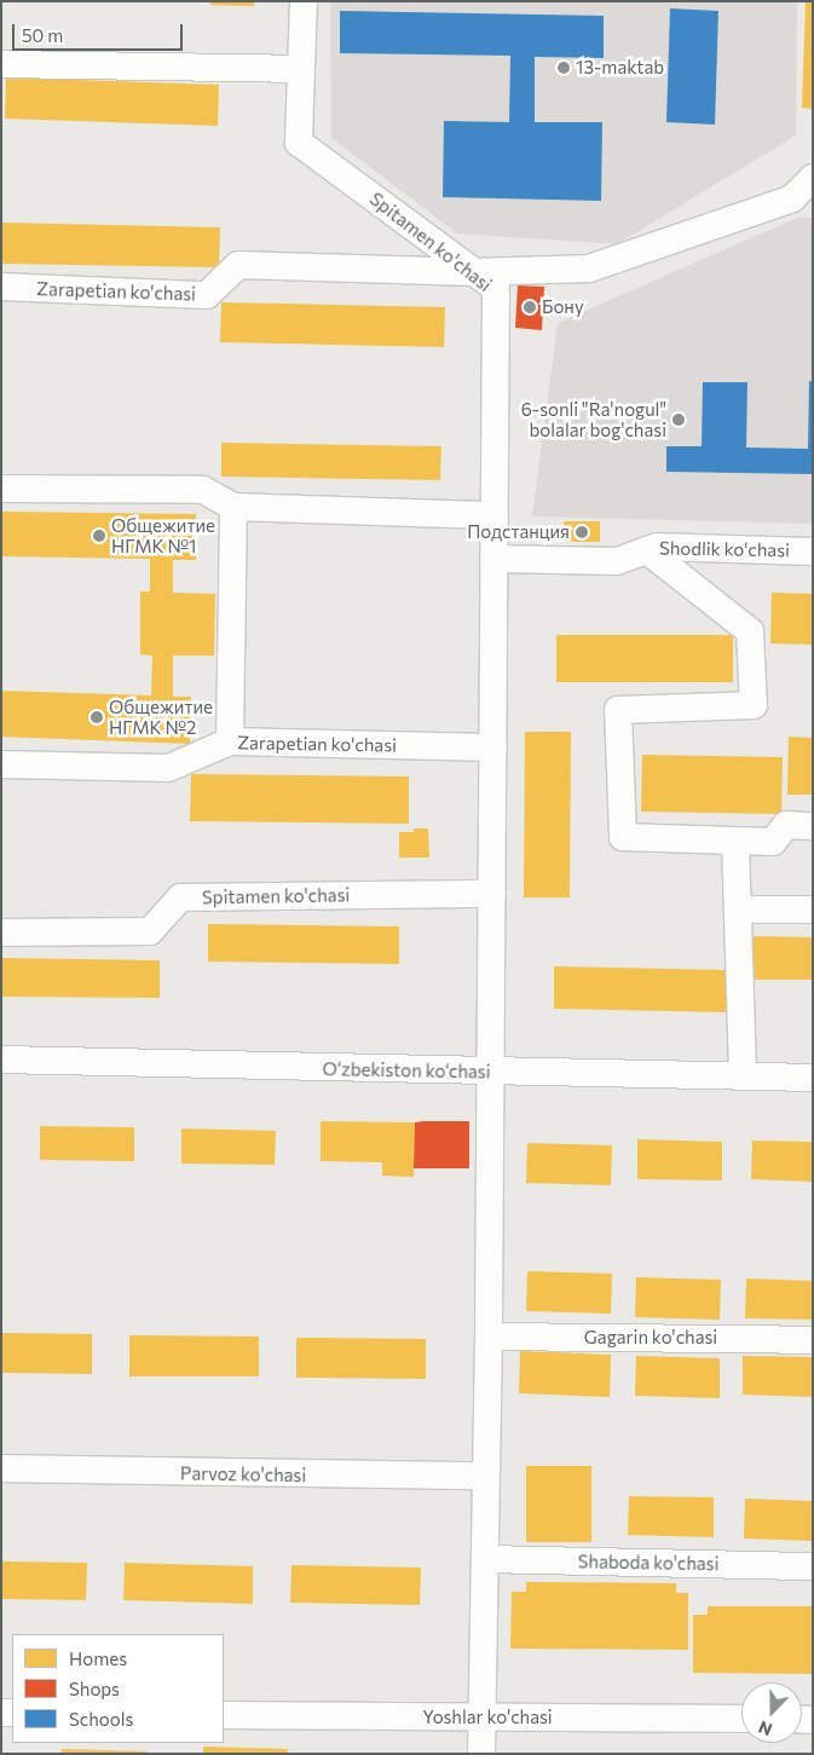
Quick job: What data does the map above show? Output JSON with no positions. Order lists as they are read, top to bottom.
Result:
{
  "streets": {
    "street": [
      "Spitamen ko'chasi",
      "Zarapetian ko'chasi",
      "Shodlik ko'chasi",
      "O‘zbekiston ko‘chasi",
      "Gagarin ko'chasi",
      "Parvoz ko'chasi",
      "Shaboda ko'chasi",
      "Yoshlar ko'chasi"
    ]
  },
  "crossings": [
    ["Spitamen ko'chasi", "Zarapetian ko'chasi"],
    ["Spitamen ko'chasi", "Shodlik ko'chasi"],
    ["Spitamen ko'chasi", "O‘zbekiston ko‘chasi"],
    ["Spitamen ko'chasi", "Gagarin ko'chasi"],
    ["Spitamen ko'chasi", "Parvoz ko'chasi"],
    ["Spitamen ko'chasi", "Shaboda ko'chasi"],
    ["Spitamen ko'chasi", "Yoshlar ko'chasi"]
  ],
  "places": [
    "13-maktab",
    "Бону",
    "6-sonli \"Ra'nogul\" bolalar bog'chasi",
    "Подстанция",
    "Общежитие НГМК №1",
    "Общежитие НГМК №2"
  ],
  "legend": ["Homes", "Shops", "Schools"],
  "scale_bar": "50 m",
  "north": "bottom"
}
